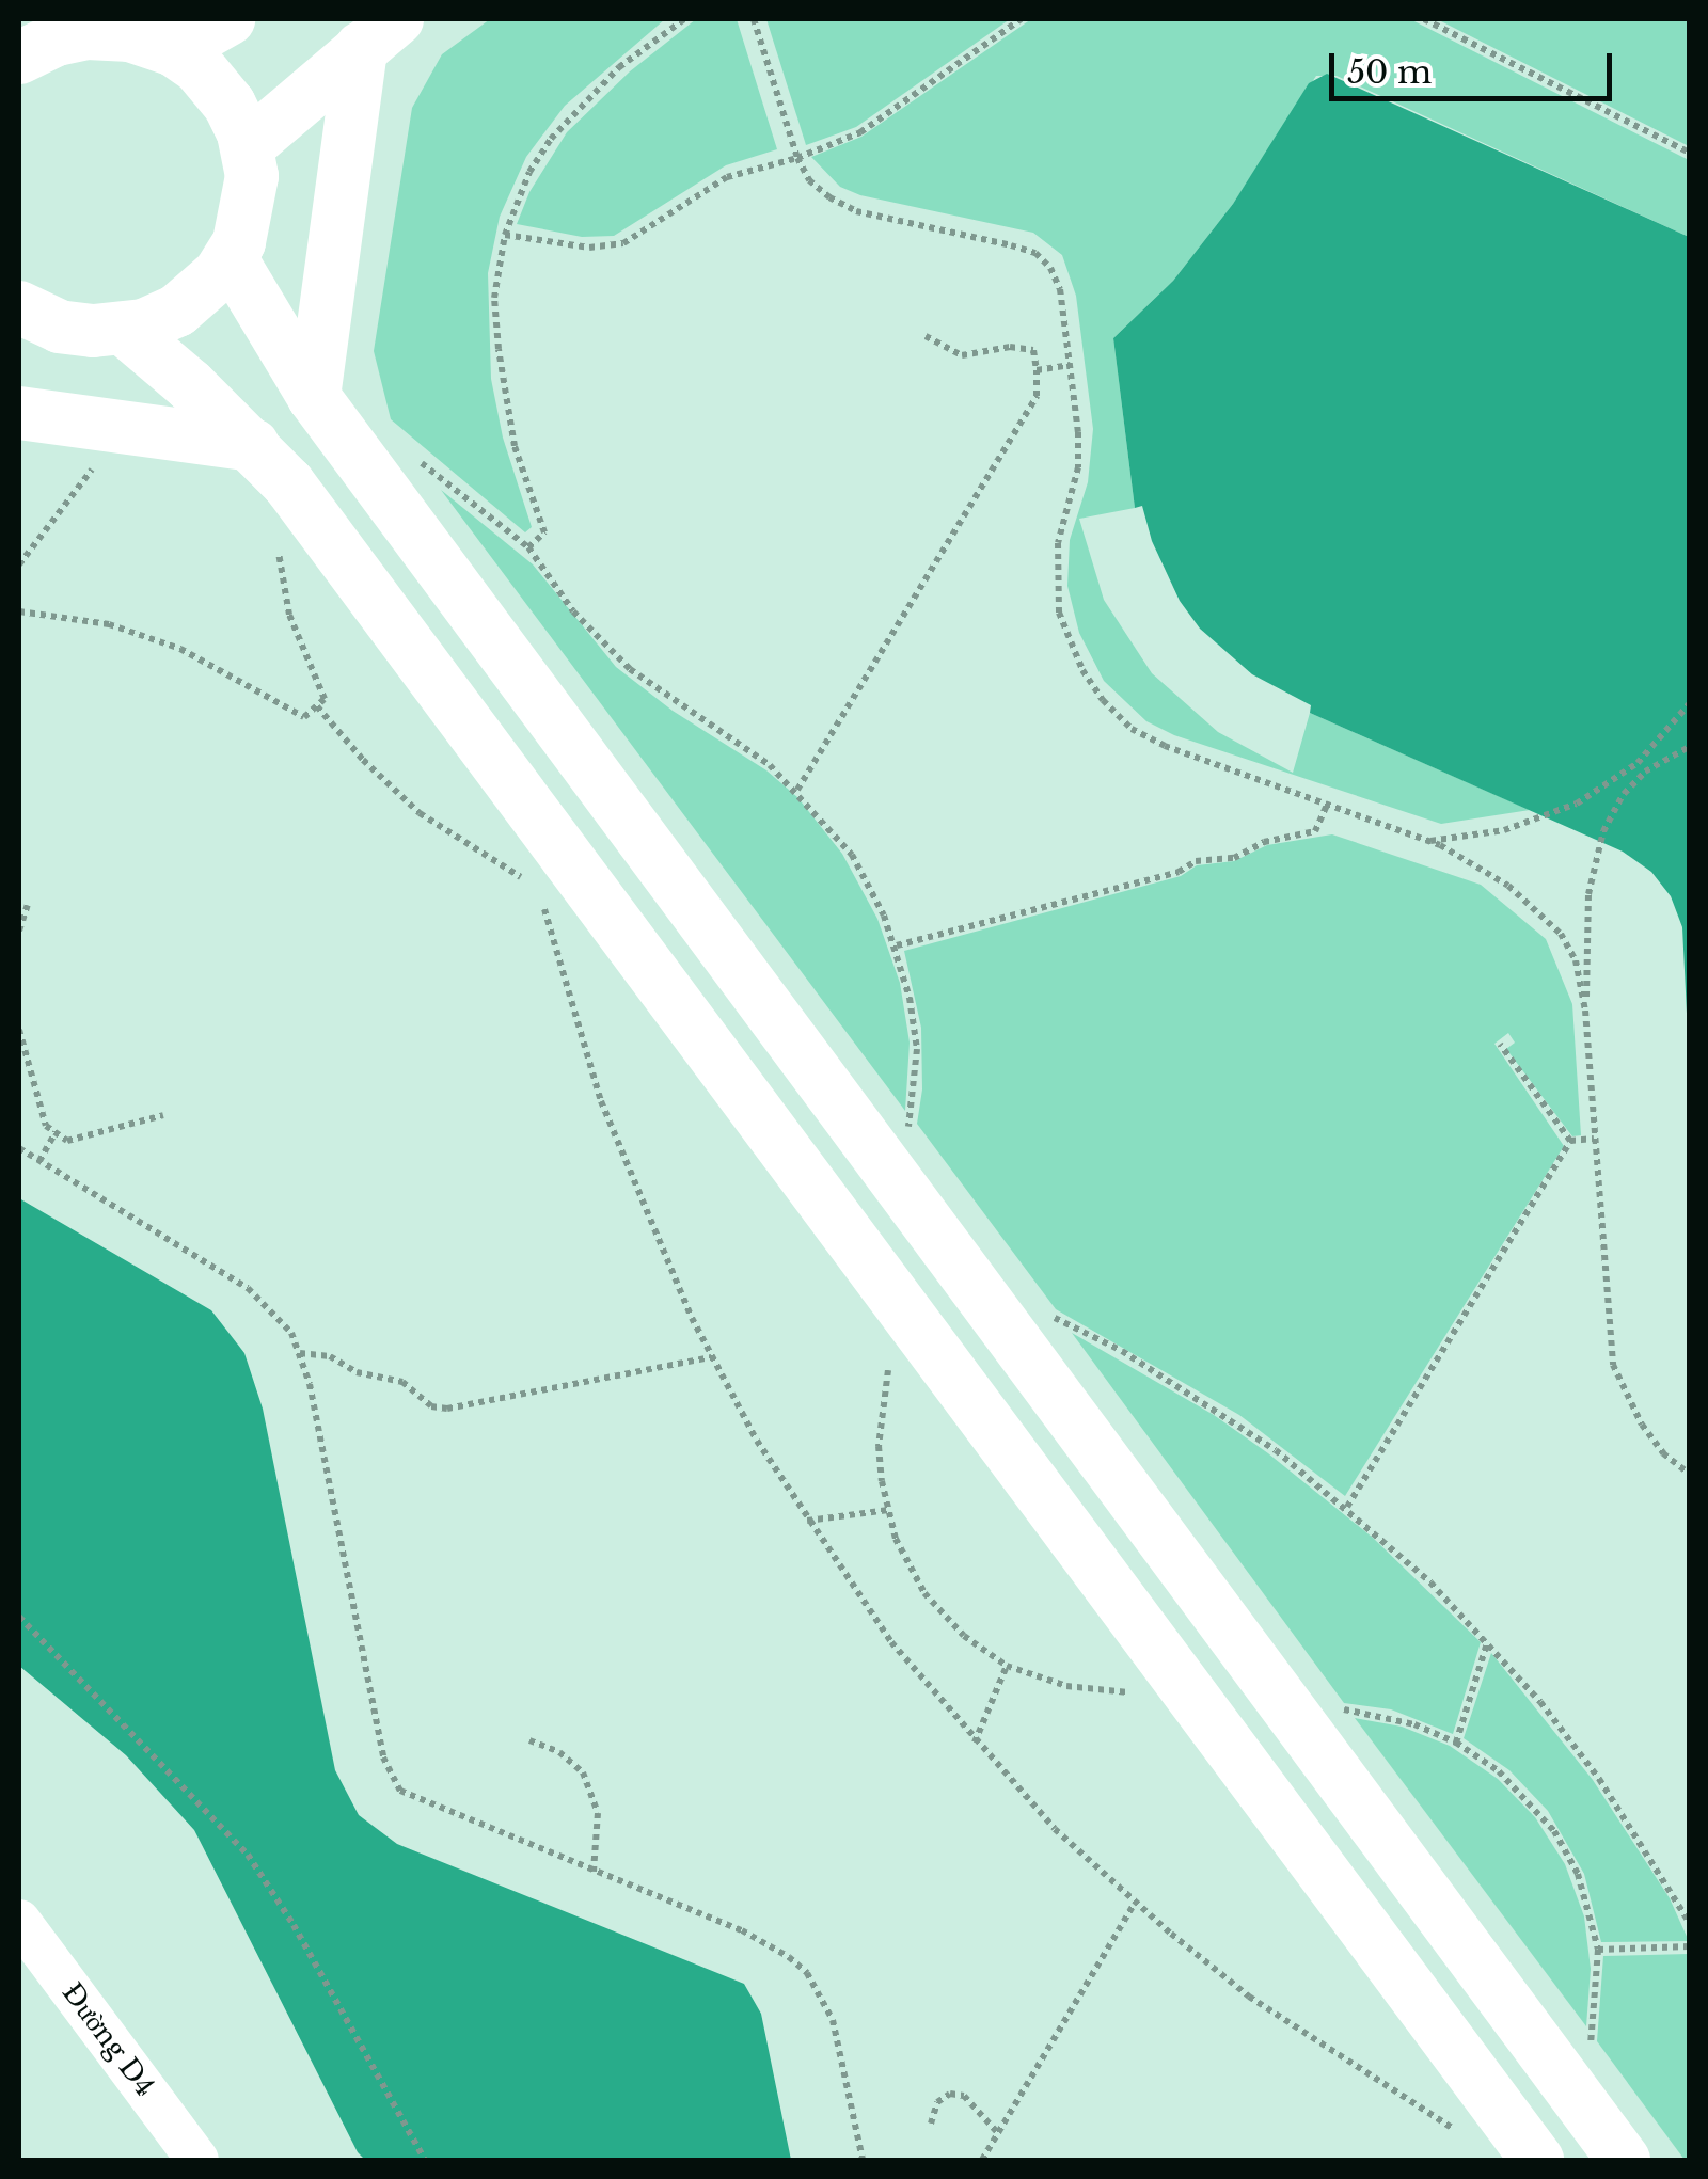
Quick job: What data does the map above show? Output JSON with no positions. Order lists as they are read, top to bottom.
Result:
{
  "streets": {
    "street": ["Đường D4"]
  },
  "scale_bar": "50 m"
}
